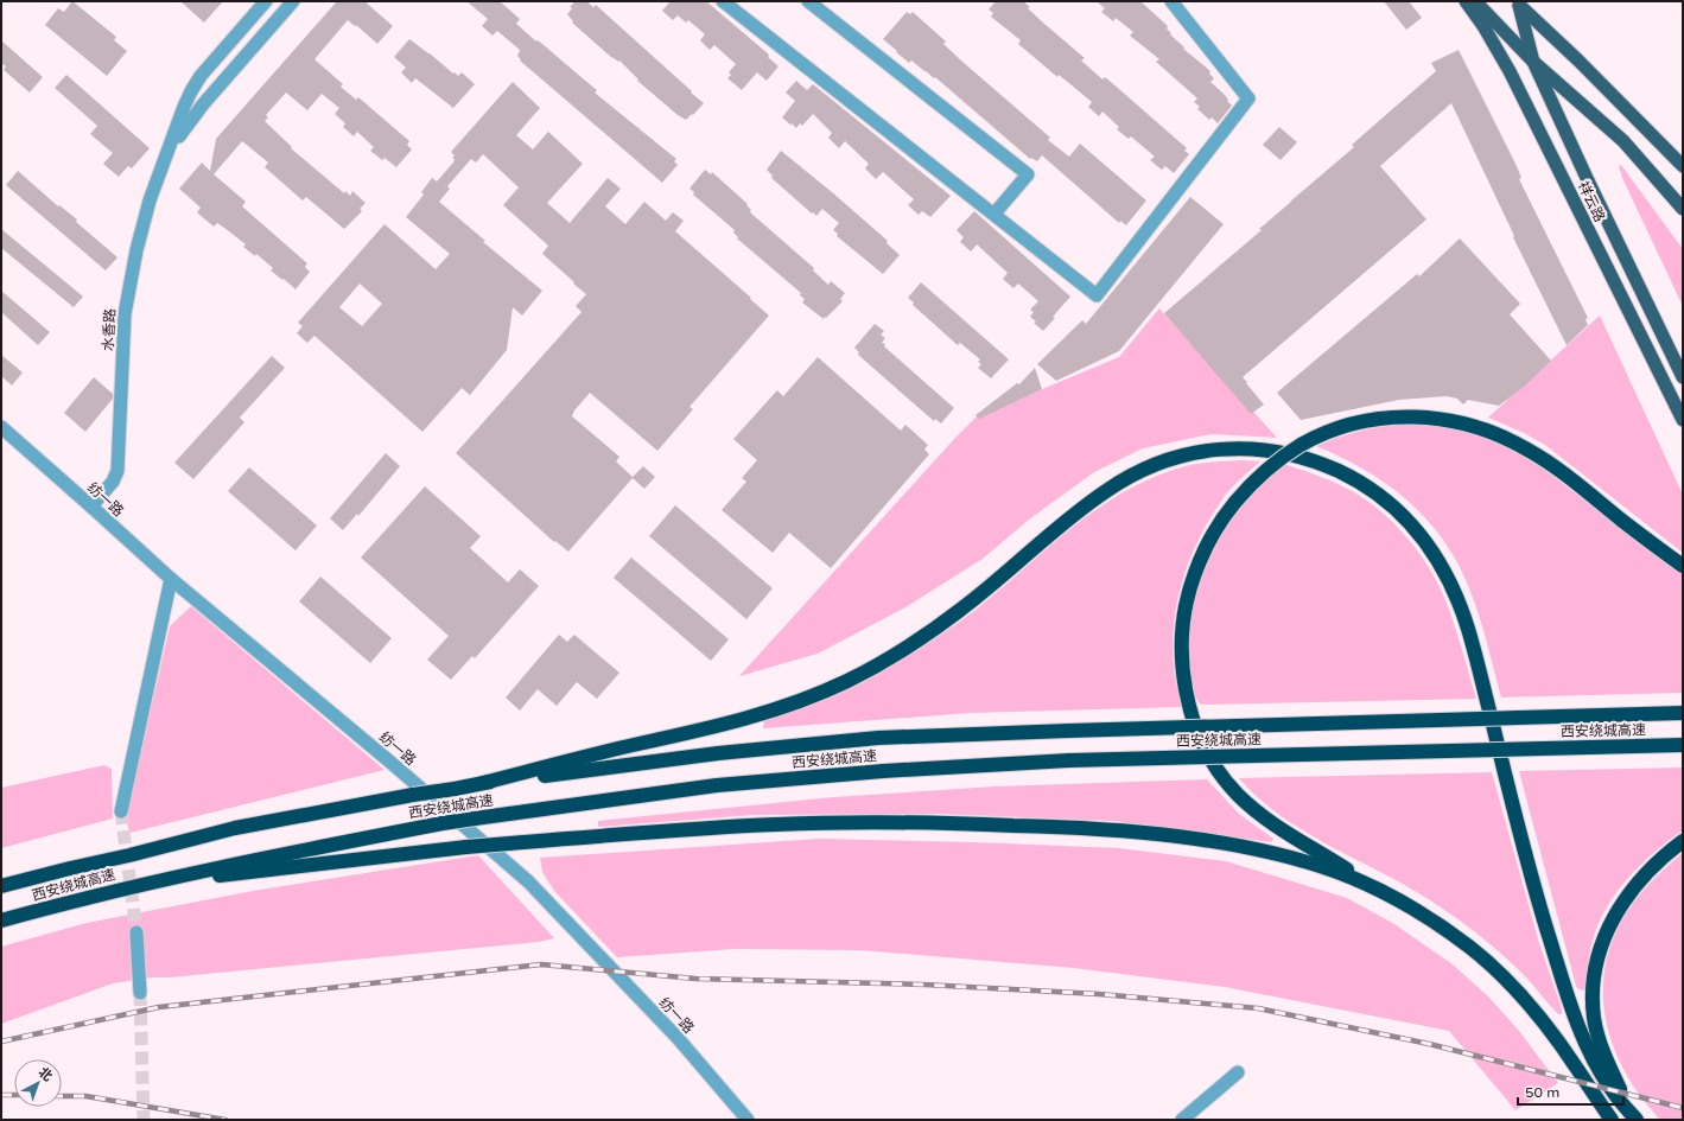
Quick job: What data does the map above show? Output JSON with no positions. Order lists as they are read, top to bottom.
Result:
{
  "streets": {
    "highway": ["西安绕城高速"],
    "main road": ["祥云路"],
    "street": ["水香路", "纺一路"]
  },
  "crossings": [
    ["水香路", "纺一路"]
  ],
  "scale_bar": "50 m",
  "north": "top right"
}
